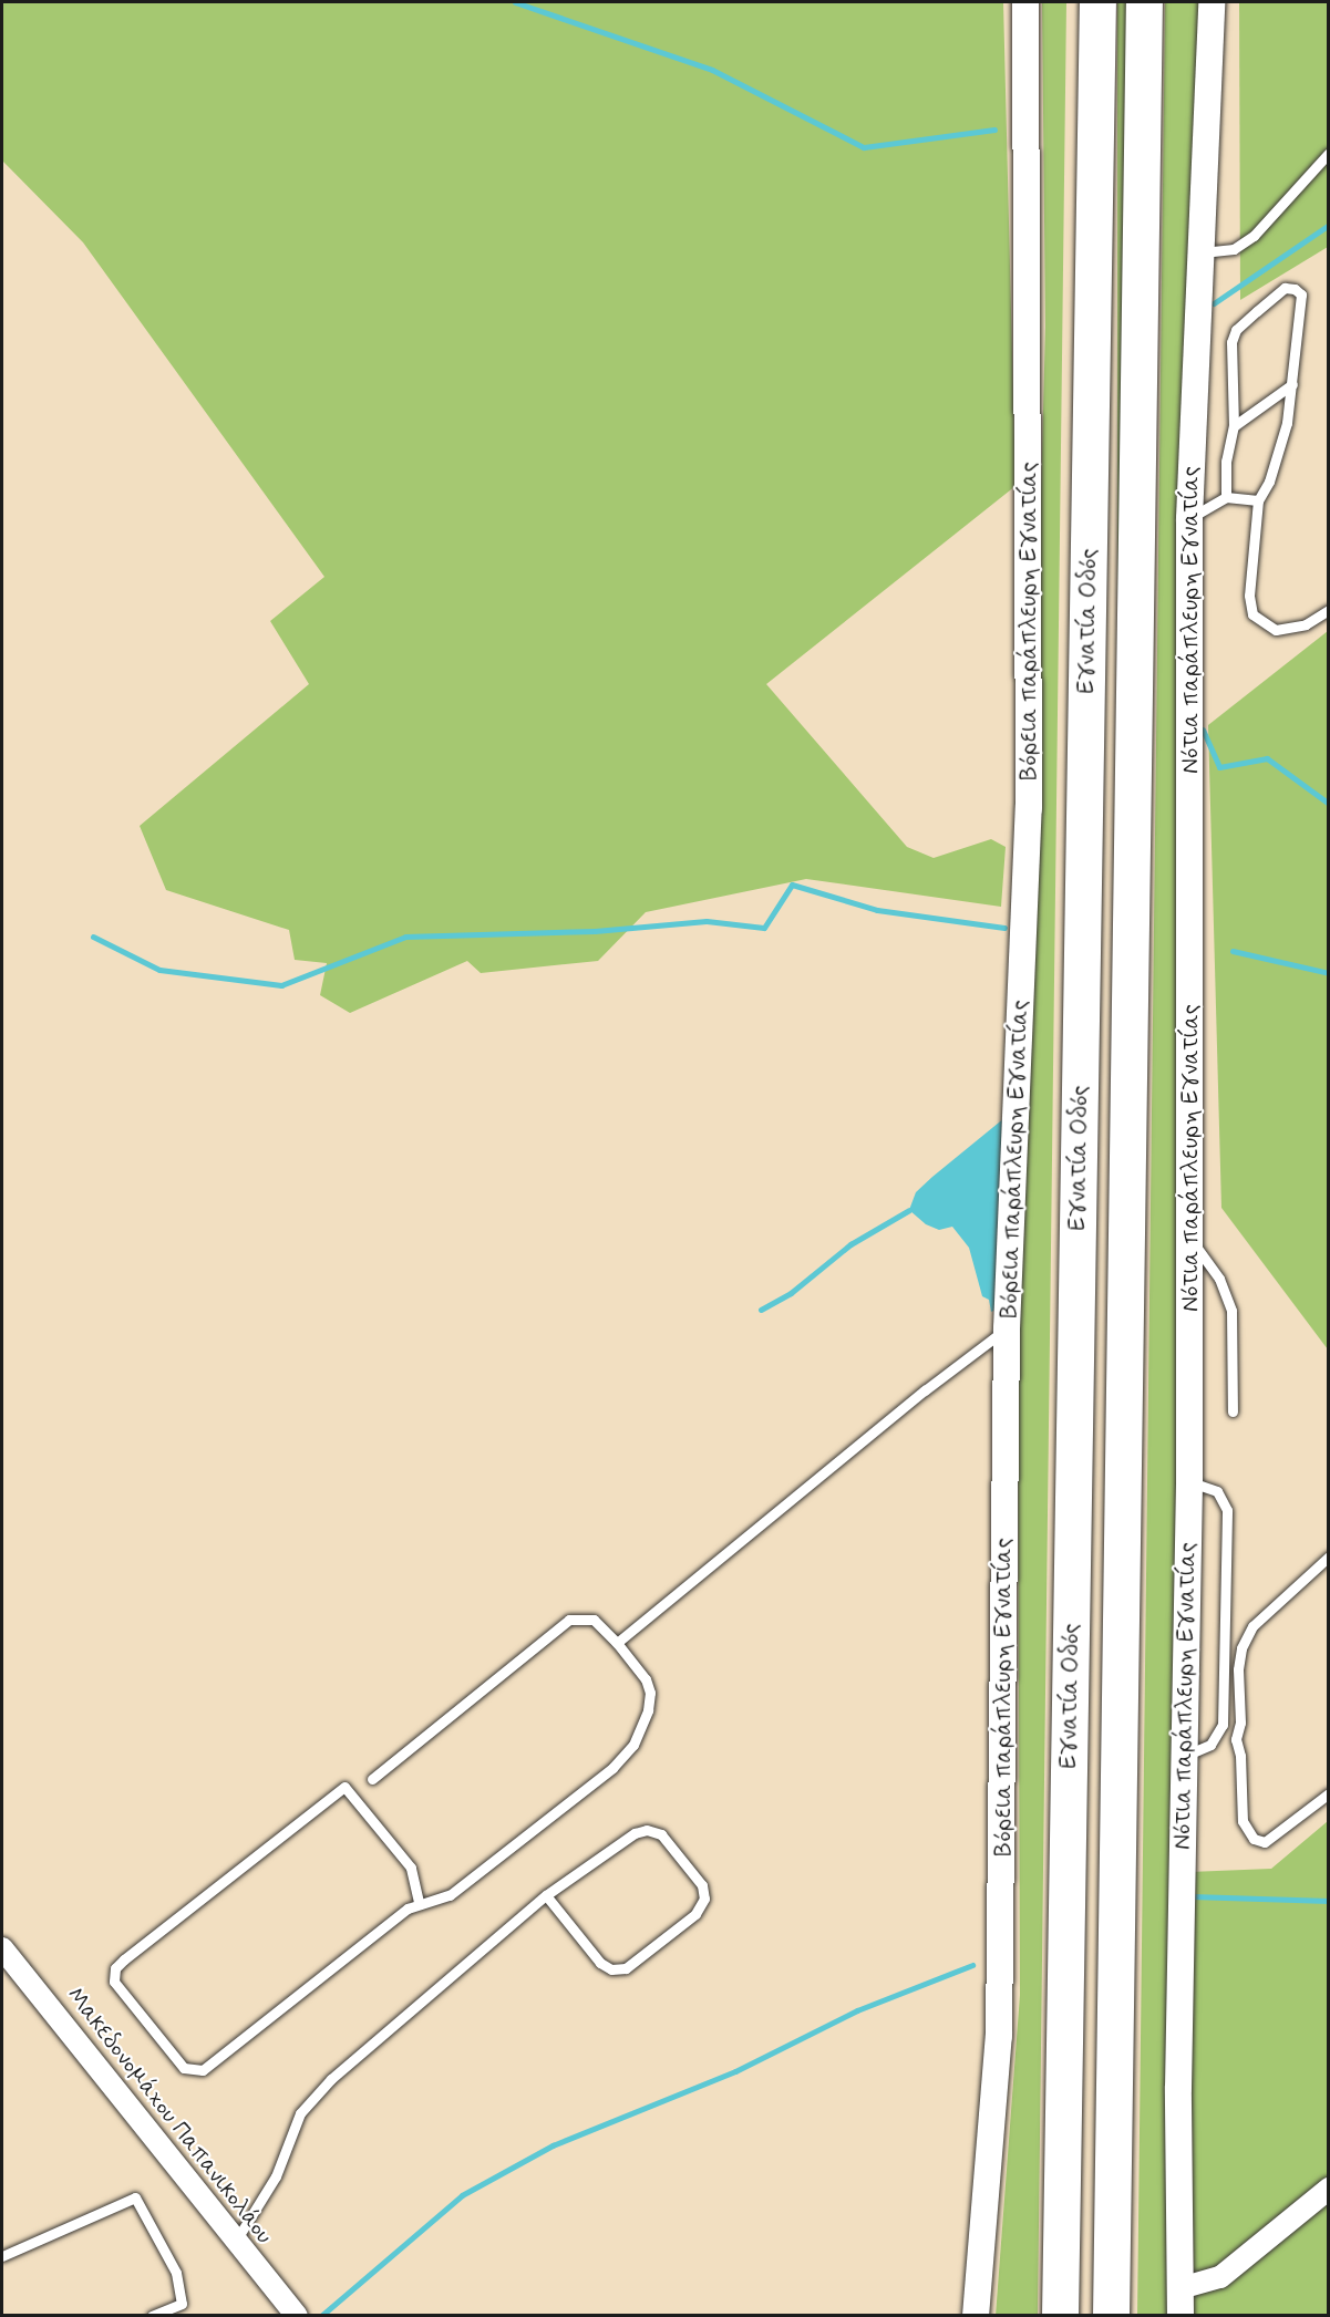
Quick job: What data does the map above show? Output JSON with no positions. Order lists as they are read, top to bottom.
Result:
{
  "streets": {
    "highway": ["Εγνατία Οδός"],
    "street": ["Νότια παράπλευρη Εγνατίας", "Βόρεια παράπλευρη Εγνατίας", "Μακεδονομάχου Παπανικολάου"]
  }
}
